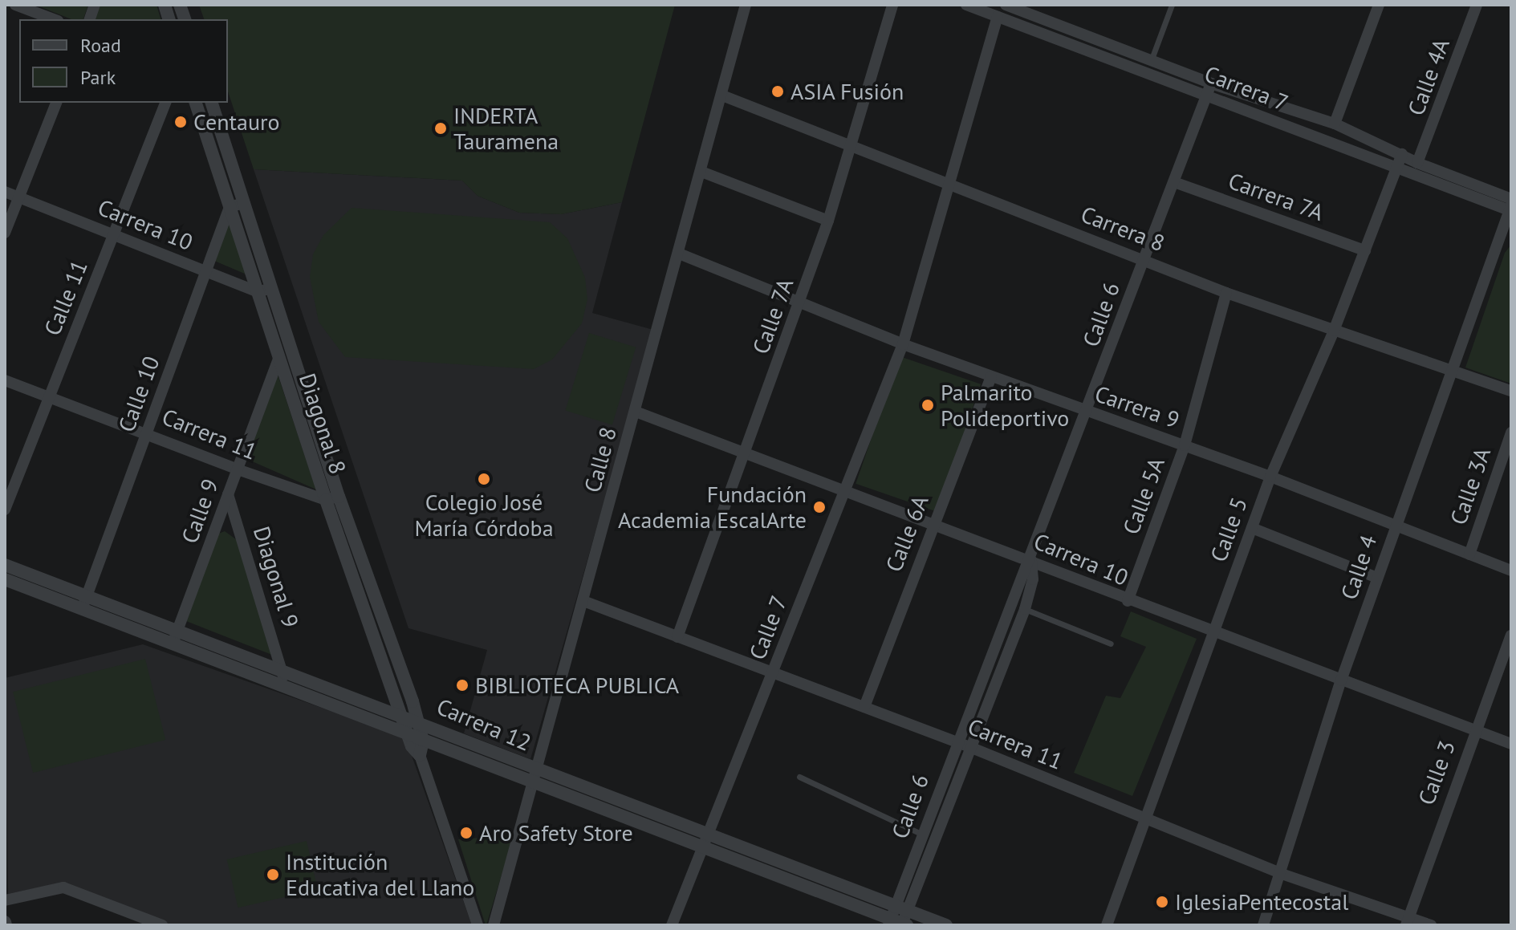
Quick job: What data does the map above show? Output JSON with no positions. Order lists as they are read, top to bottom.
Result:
{
  "streets": {
    "street": [
      "Calle 4A",
      "Carrera 7",
      "Carrera 7A",
      "Carrera 10",
      "Carrera 8",
      "Calle 11",
      "Calle 6",
      "Calle 7A",
      "Calle 10",
      "Carrera 9",
      "Diagonal 8",
      "Carrera 11",
      "Calle 8",
      "Calle 3A",
      "Calle 5A",
      "Calle 9",
      "Calle 5",
      "Calle 6A",
      "Calle 4",
      "Diagonal 9",
      "Calle 7",
      "Carrera 12",
      "Calle 3"
    ]
  },
  "crossings": [
    ["Calle 4A", "Carrera 7"],
    ["Carrera 7", "Calle 6"],
    ["Carrera 7", "Calle 5"],
    ["Carrera 7", "Calle 4"],
    ["Carrera 7", "Calle 7"],
    ["Carrera 7A", "Calle 6"],
    ["Carrera 7A", "Calle 5"],
    ["Carrera 10", "Calle 11"],
    ["Carrera 10", "Calle 6"],
    ["Carrera 10", "Calle 7A"],
    ["Carrera 10", "Calle 10"],
    ["Carrera 10", "Diagonal 8"],
    ["Carrera 10", "Calle 8"],
    ["Carrera 10", "Calle 5A"],
    ["Carrera 10", "Calle 5"],
    ["Carrera 10", "Calle 6A"],
    ["Carrera 10", "Calle 4"],
    ["Carrera 10", "Calle 7"],
    ["Carrera 10", "Calle 3"],
    ["Carrera 8", "Calle 6"],
    ["Carrera 8", "Calle 7A"],
    ["Carrera 8", "Calle 8"],
    ["Carrera 8", "Calle 5A"],
    ["Carrera 8", "Calle 5"],
    ["Carrera 8", "Calle 4"],
    ["Carrera 8", "Calle 7"],
    ["Calle 11", "Carrera 11"],
    ["Calle 6", "Carrera 9"],
    ["Calle 6", "Carrera 11"],
    ["Calle 6", "Carrera 12"],
    ["Calle 7A", "Carrera 9"],
    ["Calle 7A", "Carrera 11"],
    ["Calle 10", "Diagonal 8"],
    ["Calle 10", "Carrera 11"],
    ["Calle 10", "Carrera 12"],
    ["Carrera 9", "Calle 8"],
    ["Carrera 9", "Calle 3A"],
    ["Carrera 9", "Calle 5A"],
    ["Carrera 9", "Calle 5"],
    ["Carrera 9", "Calle 6A"],
    ["Carrera 9", "Calle 4"],
    ["Carrera 9", "Calle 7"],
    ["Diagonal 8", "Carrera 11"],
    ["Diagonal 8", "Calle 9"],
    ["Diagonal 8", "Carrera 12"],
    ["Carrera 11", "Calle 8"],
    ["Carrera 11", "Calle 9"],
    ["Carrera 11", "Calle 5"],
    ["Carrera 11", "Calle 6A"],
    ["Carrera 11", "Calle 4"],
    ["Carrera 11", "Calle 7"],
    ["Carrera 11", "Calle 3"],
    ["Calle 8", "Carrera 12"],
    ["Calle 9", "Diagonal 9"],
    ["Calle 9", "Carrera 12"],
    ["Diagonal 9", "Carrera 12"],
    ["Calle 7", "Carrera 12"]
  ],
  "places": [
    "ASIA Fusión",
    "Centauro",
    "INDERTA Tauramena",
    "Palmarito Polideportivo",
    "Colegio José María Córdoba",
    "Fundación Academia EscalArte",
    "BIBLIOTECA PUBLICA",
    "Aro Safety Store",
    "Institución Educativa del Llano",
    "IglesiaPentecostal"
  ],
  "legend": ["Road", "Park"]
}
